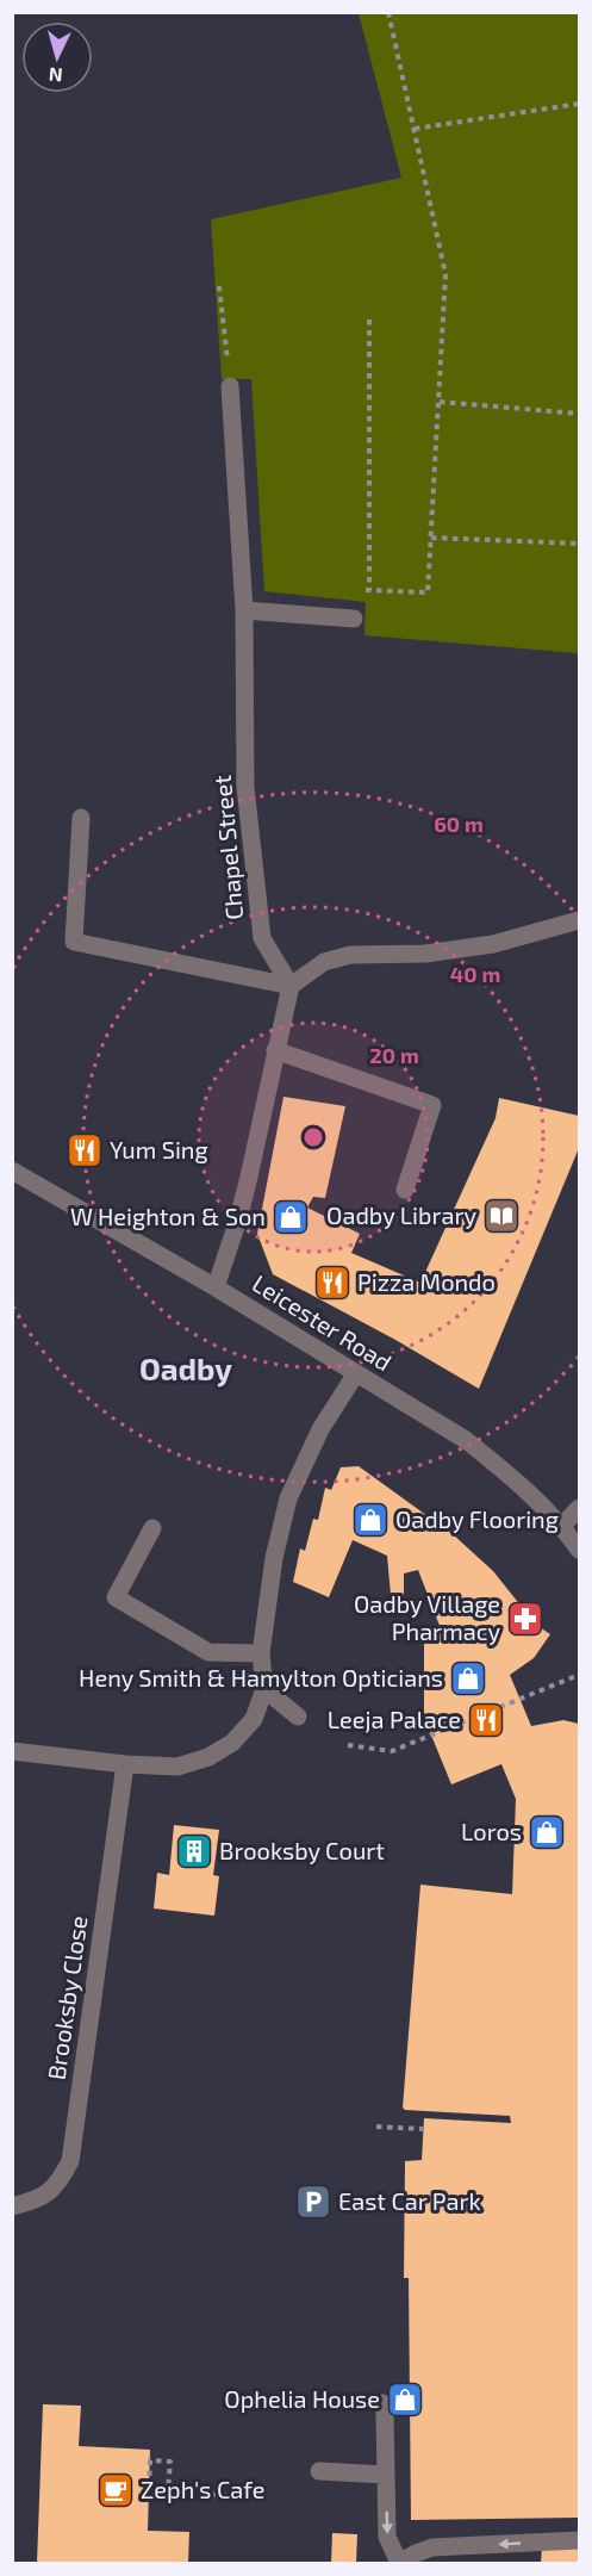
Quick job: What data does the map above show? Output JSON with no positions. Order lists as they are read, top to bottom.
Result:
{
  "streets": {
    "street": ["Chapel Street", "Leicester Road", "Brooksby Close"]
  },
  "districts": ["Oadby"],
  "places": {
    "restaurant": ["Yum Sing", "Pizza Mondo", "Leeja Palace"],
    "library": ["Oadby Library"],
    "shop": [
      "W Heighton & Son",
      "Oadby Flooring",
      "Heny Smith & Hamylton Opticians",
      "Loros",
      "Ophelia House"
    ],
    "pharmacy": ["Oadby Village Pharmacy"],
    "building": ["Brooksby Court"],
    "parking": ["East Car Park"],
    "cafe": ["Zeph's Cafe"]
  },
  "north": "bottom",
  "rings": ["60 m", "40 m", "20 m"]
}
